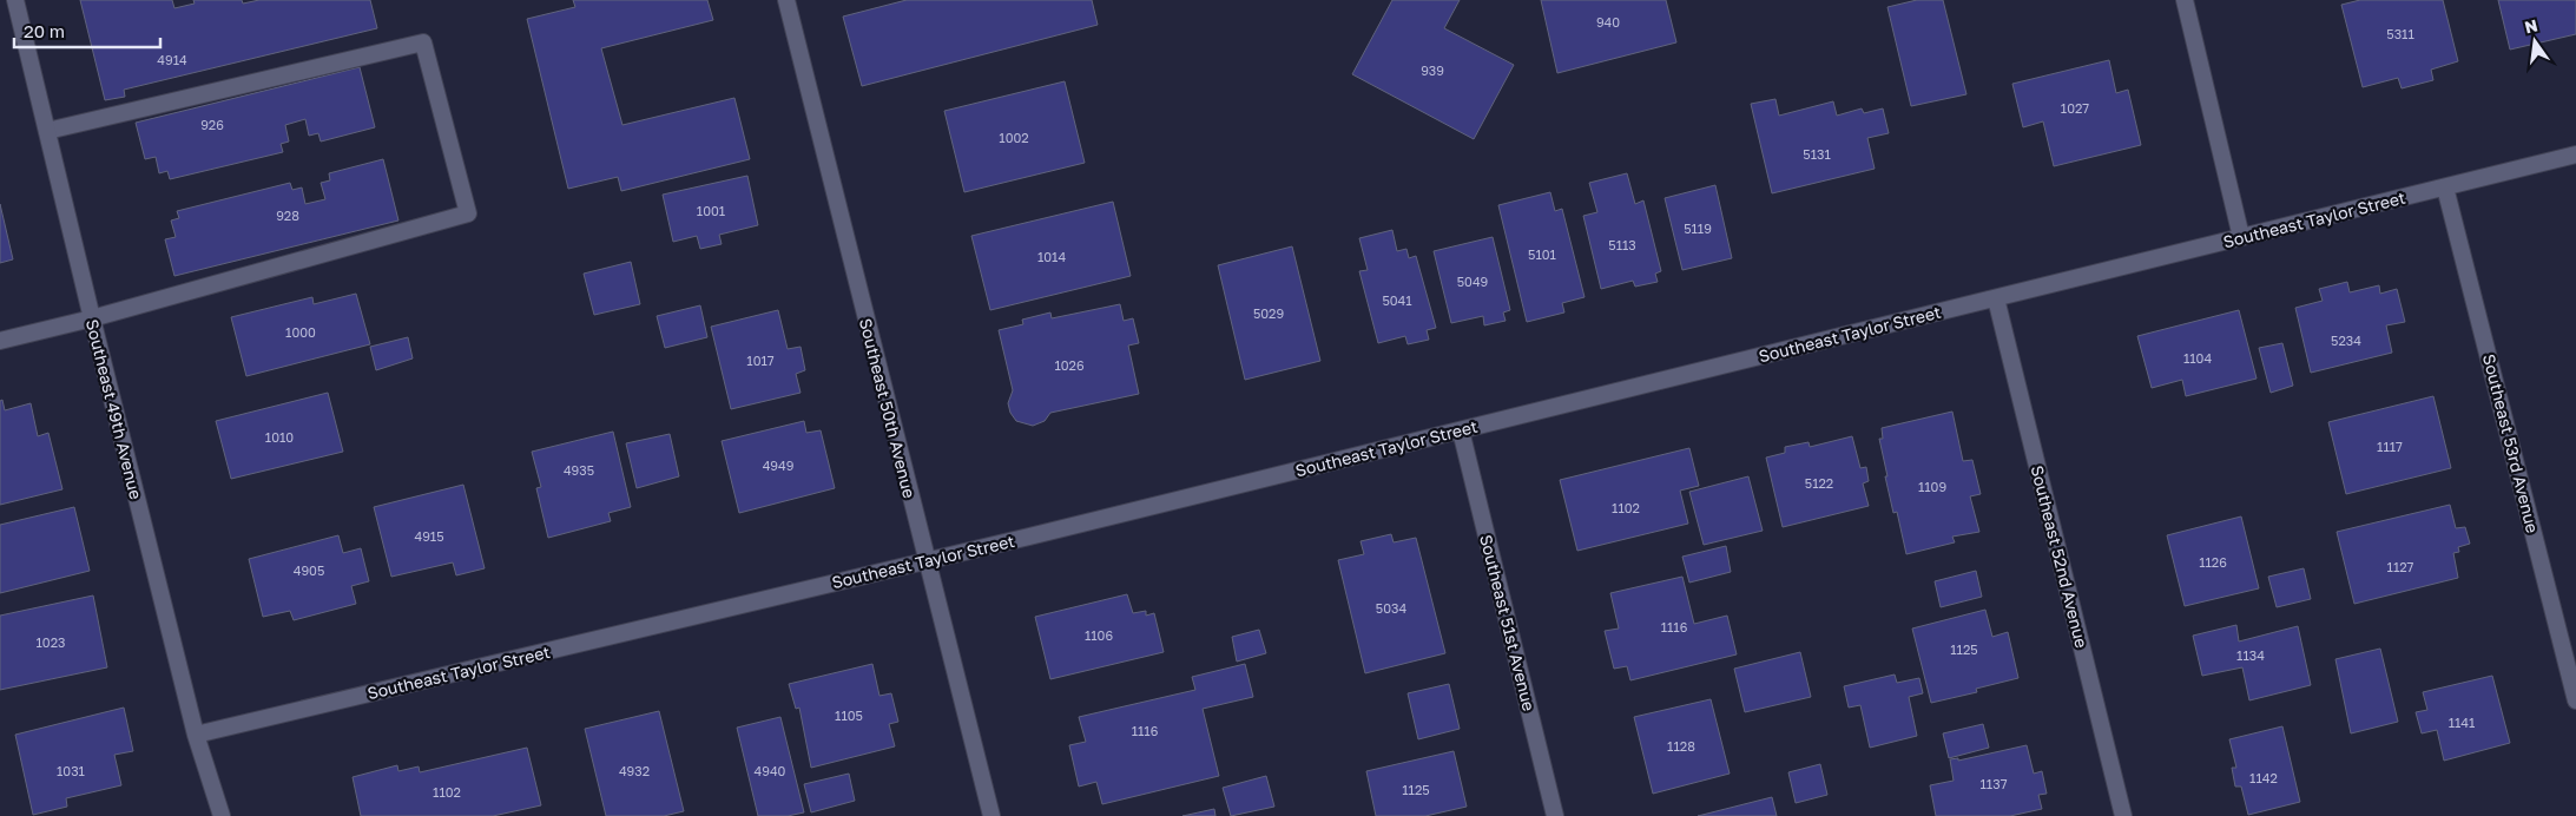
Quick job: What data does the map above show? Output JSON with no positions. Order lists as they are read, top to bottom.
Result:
{
  "streets": {
    "street": [
      "Southeast Taylor Street",
      "Southeast 50th Avenue",
      "Southeast 49th Avenue",
      "Southeast 53rd Avenue",
      "Southeast 52nd Avenue",
      "Southeast 51st Avenue"
    ]
  },
  "crossings": [
    ["Southeast Taylor Street", "Southeast 50th Avenue"],
    ["Southeast Taylor Street", "Southeast 49th Avenue"],
    ["Southeast Taylor Street", "Southeast 53rd Avenue"],
    ["Southeast Taylor Street", "Southeast 52nd Avenue"],
    ["Southeast Taylor Street", "Southeast 51st Avenue"]
  ],
  "house_numbers": [
    "940",
    "5311",
    "4914",
    "939",
    "1027",
    "926",
    "1002",
    "5131",
    "1001",
    "928",
    "5119",
    "5113",
    "5101",
    "1014",
    "5049",
    "5041",
    "5029",
    "1000",
    "5234",
    "1104",
    "1017",
    "1026",
    "1010",
    "1117",
    "4949",
    "4935",
    "5122",
    "1109",
    "1102",
    "4915",
    "1126",
    "1127",
    "4905",
    "5034",
    "1116",
    "1106",
    "1023",
    "1125",
    "1134",
    "1105",
    "1141",
    "1116",
    "1128",
    "1031",
    "4932",
    "4940",
    "1142",
    "1137",
    "1125",
    "1102"
  ],
  "scale_bar": "20 m",
  "north": "top"
}
